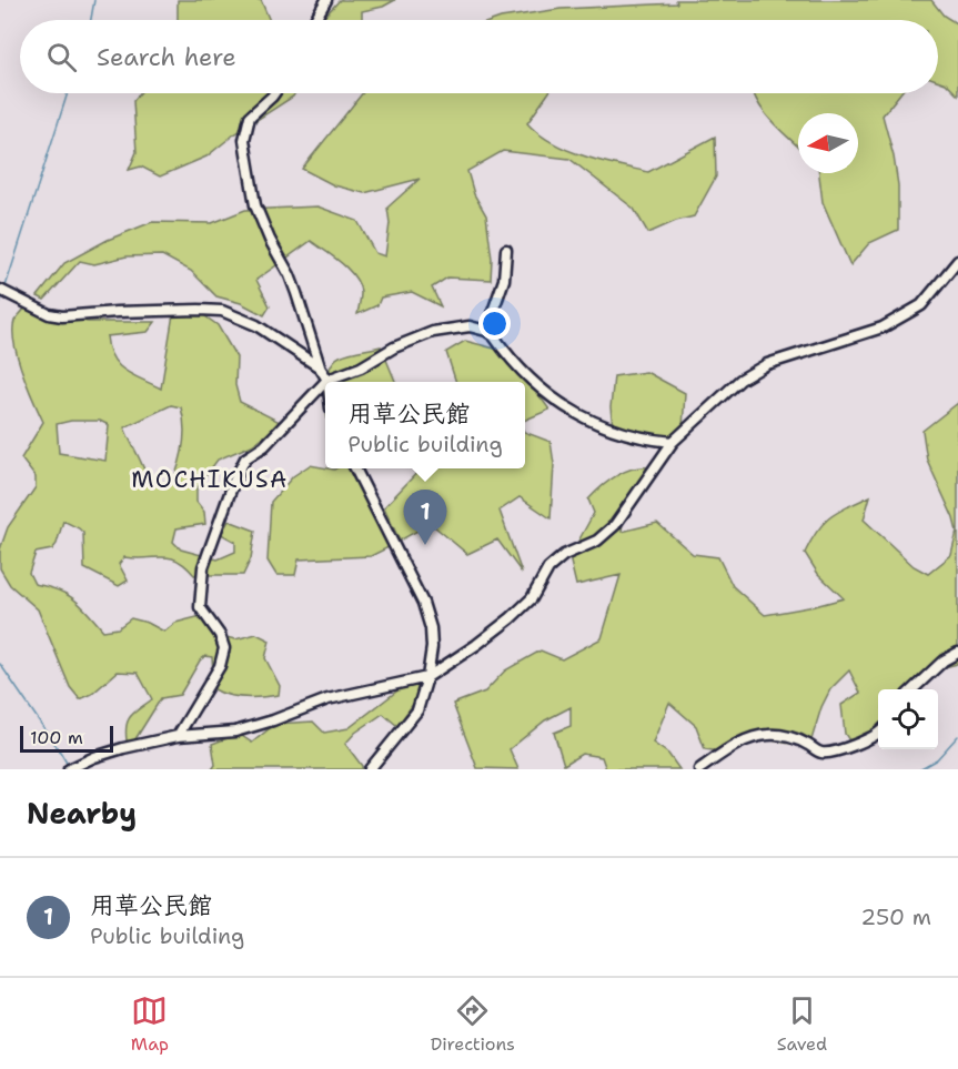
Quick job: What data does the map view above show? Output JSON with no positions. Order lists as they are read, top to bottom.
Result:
{
  "districts": ["MOCHIKUSA"],
  "scale_bar": "100 m",
  "north": "left",
  "page": {
    "search": "Search here",
    "popup": ["用草公民館", "Public building"],
    "pins": "1",
    "scale": "100 m",
    "heading": "Nearby",
    "list": [
      {
        "mark": "1",
        "name": "用草公民館",
        "note": "Public building",
        "value": "250 m"
      }
    ],
    "nav": ["Map", "Directions", "Saved"]
  }
}
